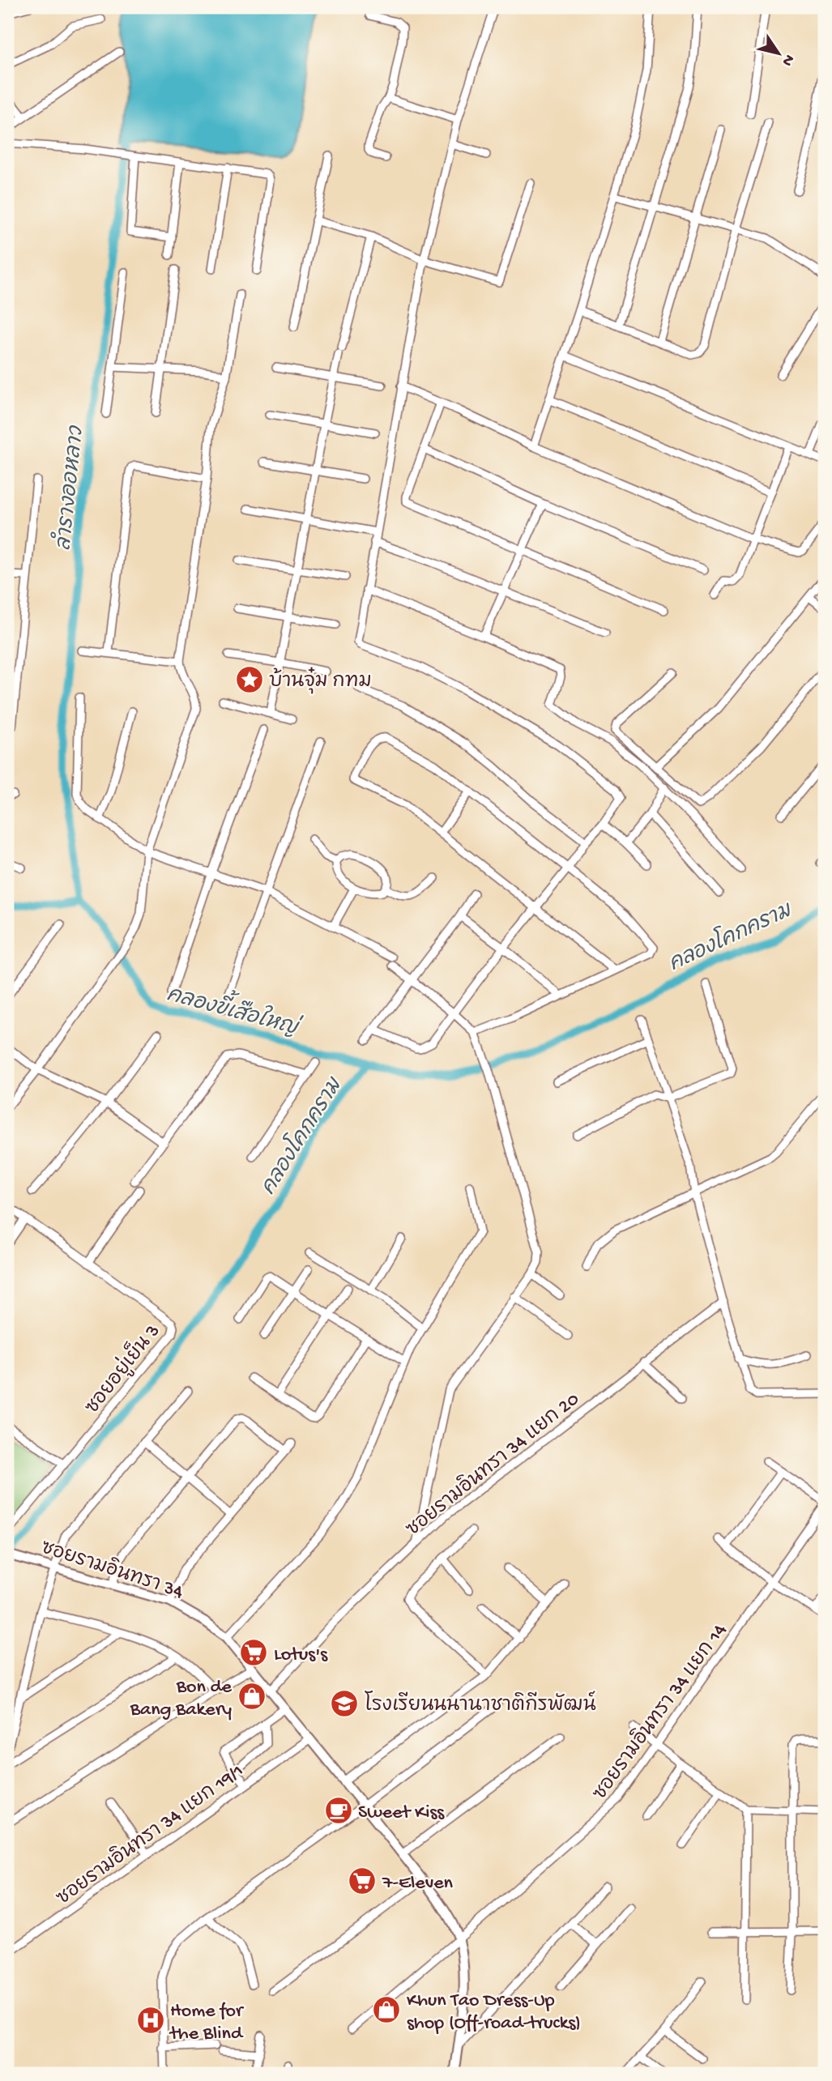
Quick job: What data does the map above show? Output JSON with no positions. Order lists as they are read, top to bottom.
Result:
{
  "streets": {
    "street": [
      "ซอยอยู่เย็น 3",
      "ซอยรามอินทรา 34 แยก 20",
      "ซอยรามอินทรา 34",
      "ซอยรามอินทรา 34 แยก 14",
      "ซอยรามอินทรา 34 แยก 19/1"
    ]
  },
  "crossings": [
    ["ซอยรามอินทรา 34 แยก 20", "ซอยรามอินทรา 34"],
    ["ซอยรามอินทรา 34", "ซอยรามอินทรา 34 แยก 14"],
    ["ซอยรามอินทรา 34", "ซอยรามอินทรา 34 แยก 19/1"]
  ],
  "water": ["ลำรางออหลาว", "คลองโคกคราม", "คลองขี้เสือใหญ่"],
  "places": {
    "place": ["บ้านจุ๋ม กทม"],
    "supermarket": ["Lotus's", "7-Eleven"],
    "shop": ["Bon de Bang Bakery", "Khun Tao Dress-Up shop (Off-road-trucks)"],
    "school or university": ["โรงเรียนนนานาชาติกีรพัฒน์"],
    "cafe": ["Sweet Kiss"],
    "hospital": ["Home for the Blind"]
  },
  "north": "bottom right"
}
